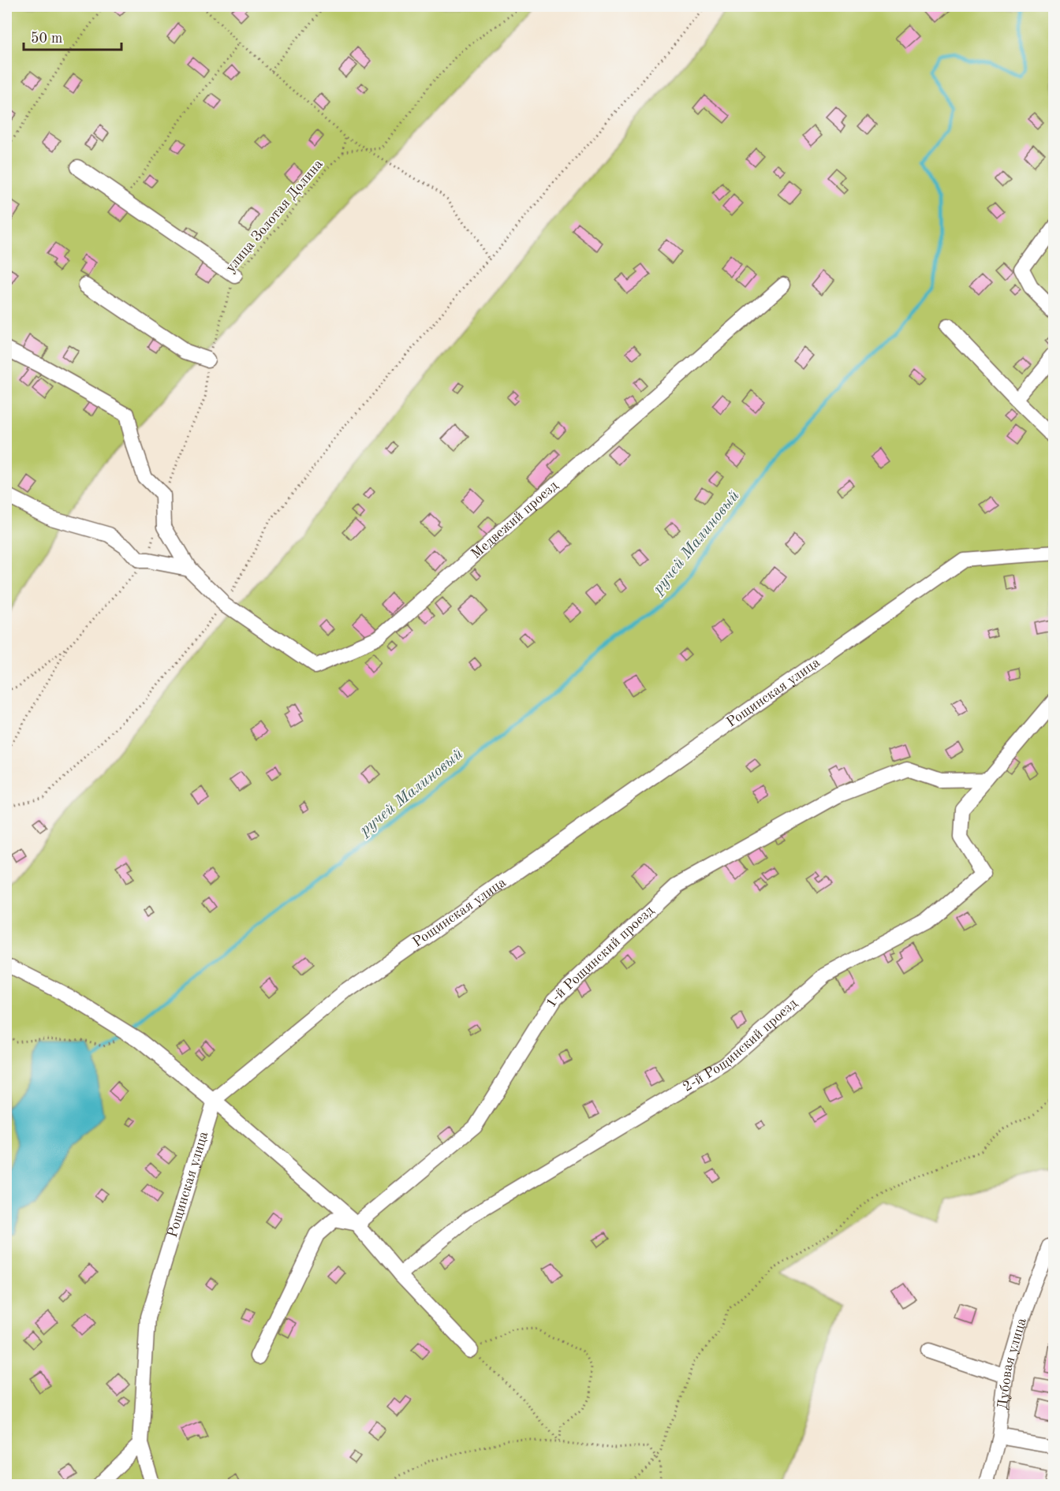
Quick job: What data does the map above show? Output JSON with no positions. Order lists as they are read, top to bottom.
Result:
{
  "streets": {
    "street": [
      "Медвежий проезд",
      "Рощинская улица",
      "1-й Рощинский проезд",
      "2-й Рощинский проезд",
      "Дубовая улица"
    ],
    "path": ["улица Золотая Долина"]
  },
  "crossings": [
    ["1-й Рощинский проезд", "2-й Рощинский проезд"]
  ],
  "water": ["ручей Малиновый"],
  "scale_bar": "50 m"
}
